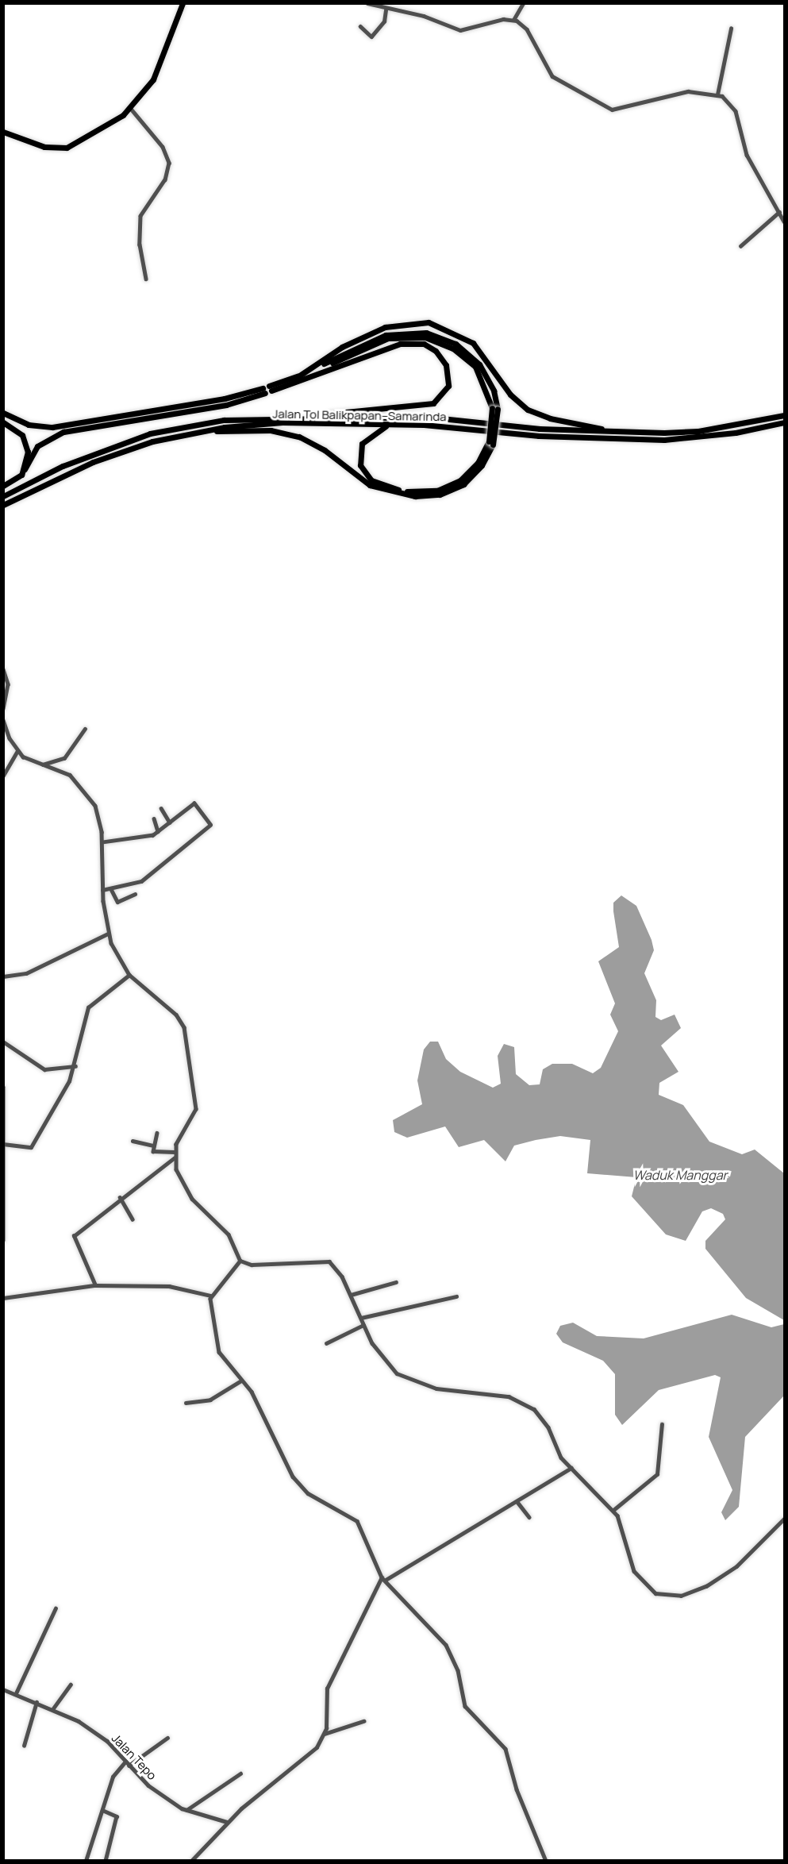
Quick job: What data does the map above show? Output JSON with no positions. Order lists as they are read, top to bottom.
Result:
{
  "streets": {
    "highway": ["Jalan Tol Balikpapan–Samarinda"],
    "street": ["Jalan Tepo"]
  },
  "water": ["Waduk Manggar"]
}
